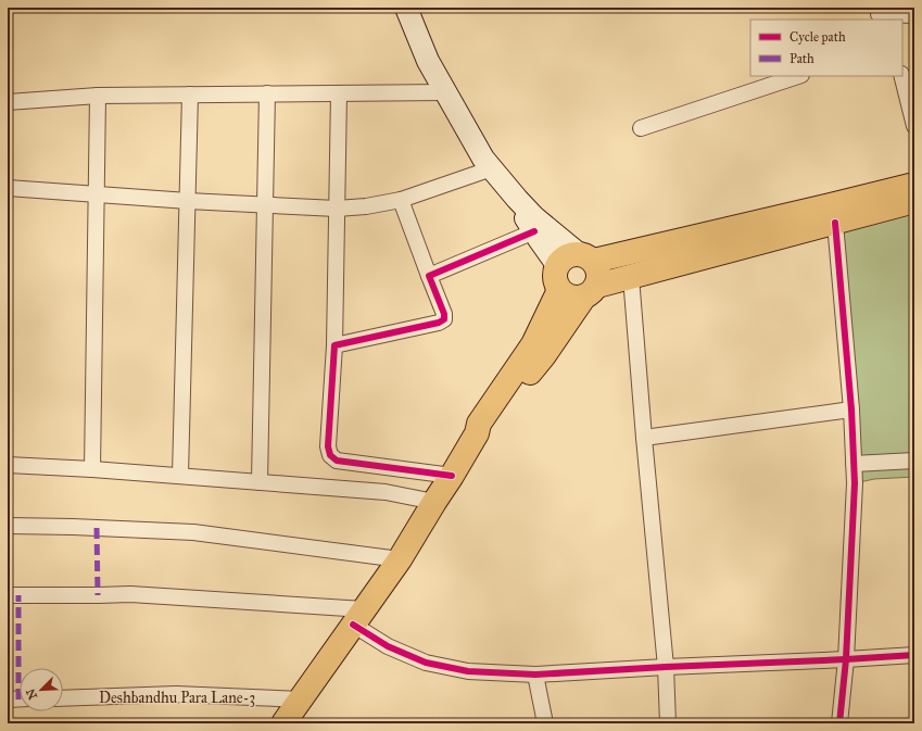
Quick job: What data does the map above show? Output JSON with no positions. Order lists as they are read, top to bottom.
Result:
{
  "streets": {
    "street": ["Deshbandhu Para Lane-3"]
  },
  "legend": ["Cycle path", "Path"],
  "north": "bottom left"
}
